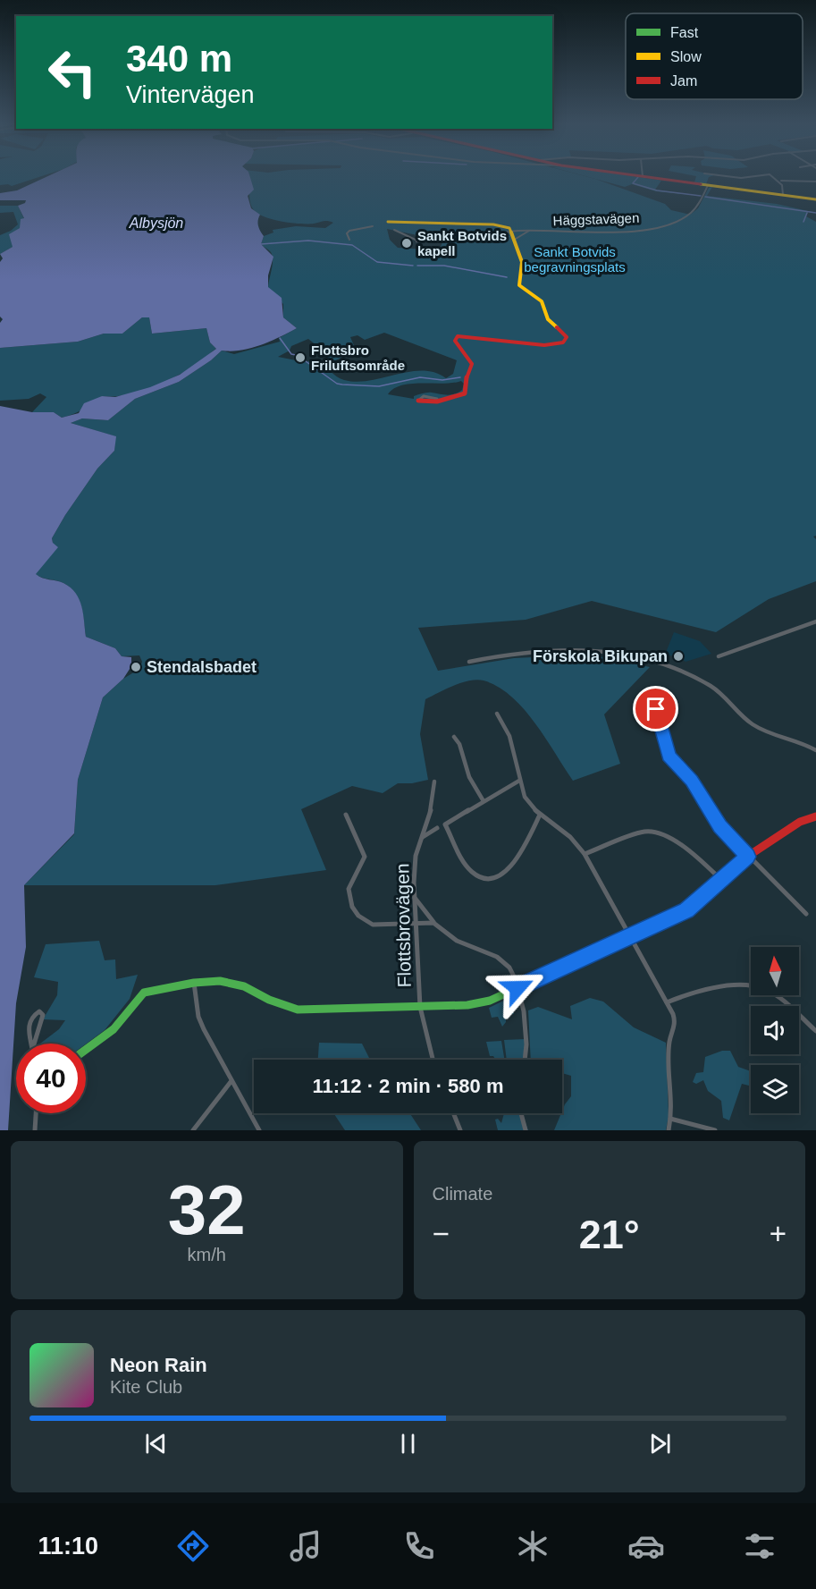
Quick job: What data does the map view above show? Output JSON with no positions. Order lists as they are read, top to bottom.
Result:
{
  "streets": {
    "street": ["Häggstavägen", "Flottsbrovägen"]
  },
  "water": ["Albysjön"],
  "parks": ["Sankt Botvids begravningsplats"],
  "places": [
    "Sankt Botvids kapell",
    "Flottsbro Friluftsområde",
    "Förskola Bikupan",
    "Stendalsbadet"
  ],
  "legend": ["Fast", "Slow", "Jam"],
  "north": "top",
  "page": {
    "turn": ["340 m", "Vintervägen"],
    "limit": "40",
    "trip": "11:12 · 2 min · 580 m",
    "tile": [
      ["32", "km/h"],
      "Climate"
    ],
    "heat": ["−", "21°", "+"],
    "song": ["Neon Rain", "Kite Club"],
    "tabs": "11:10"
  }
}
